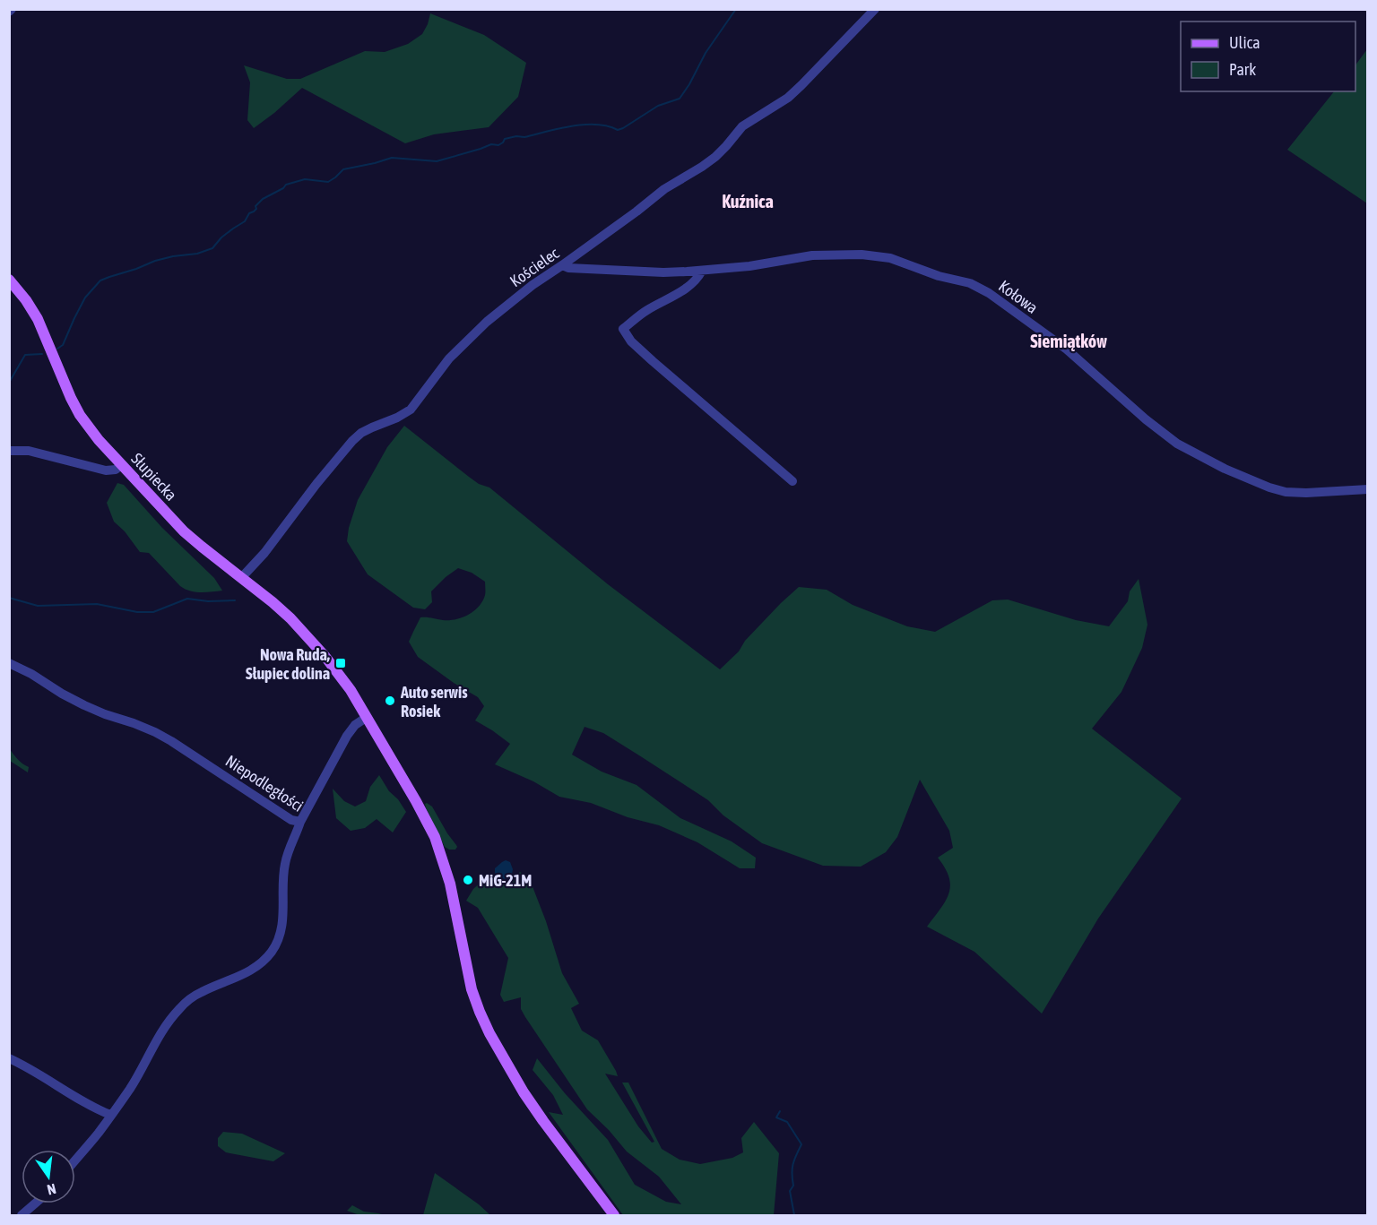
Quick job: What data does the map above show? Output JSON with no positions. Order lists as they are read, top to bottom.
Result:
{
  "streets": {
    "main road": ["Słupiecka"],
    "street": ["Kościelec", "Kołowa", "Niepodległości"]
  },
  "crossings": [
    ["Kościelec", "Kołowa"],
    ["Kościelec", "Słupiecka"]
  ],
  "districts": ["Kuźnica", "Siemiątków"],
  "places": {
    "transit": ["Nowa Ruda, Słupiec dolina"],
    "other": ["Auto serwis Rosiek", "MiG-21M"]
  },
  "legend": ["Ulica", "Park"],
  "north": "bottom"
}
